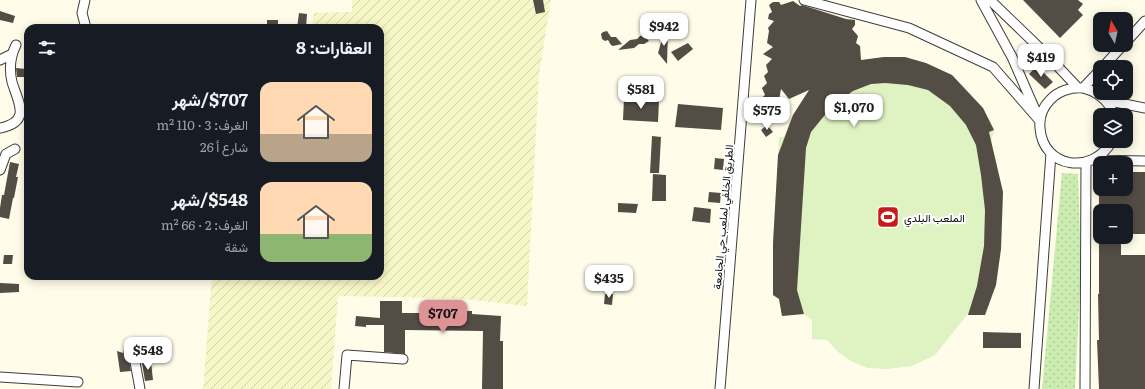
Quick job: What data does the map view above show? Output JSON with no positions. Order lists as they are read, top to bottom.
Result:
{
  "streets": {
    "street": ["الطريق الخلفي لملعب حي الجامعة"]
  },
  "places": {
    "sports": ["الملعب البلدي"]
  },
  "north": "top",
  "page": {
    "map_buttons": ["+", "−"],
    "price": [
      "$942",
      "$419",
      "$581",
      "$1,070",
      "$575",
      "$435",
      "$707",
      "$548"
    ],
    "heading": "العقارات: 8",
    "list": [
      {
        "name": "$707/شهر",
        "note": "الغرف: 3 · 110 m² · شارع أ 26"
      },
      {
        "name": "$548/شهر",
        "note": "الغرف: 2 · 66 m² · شقة"
      }
    ]
  }
}
